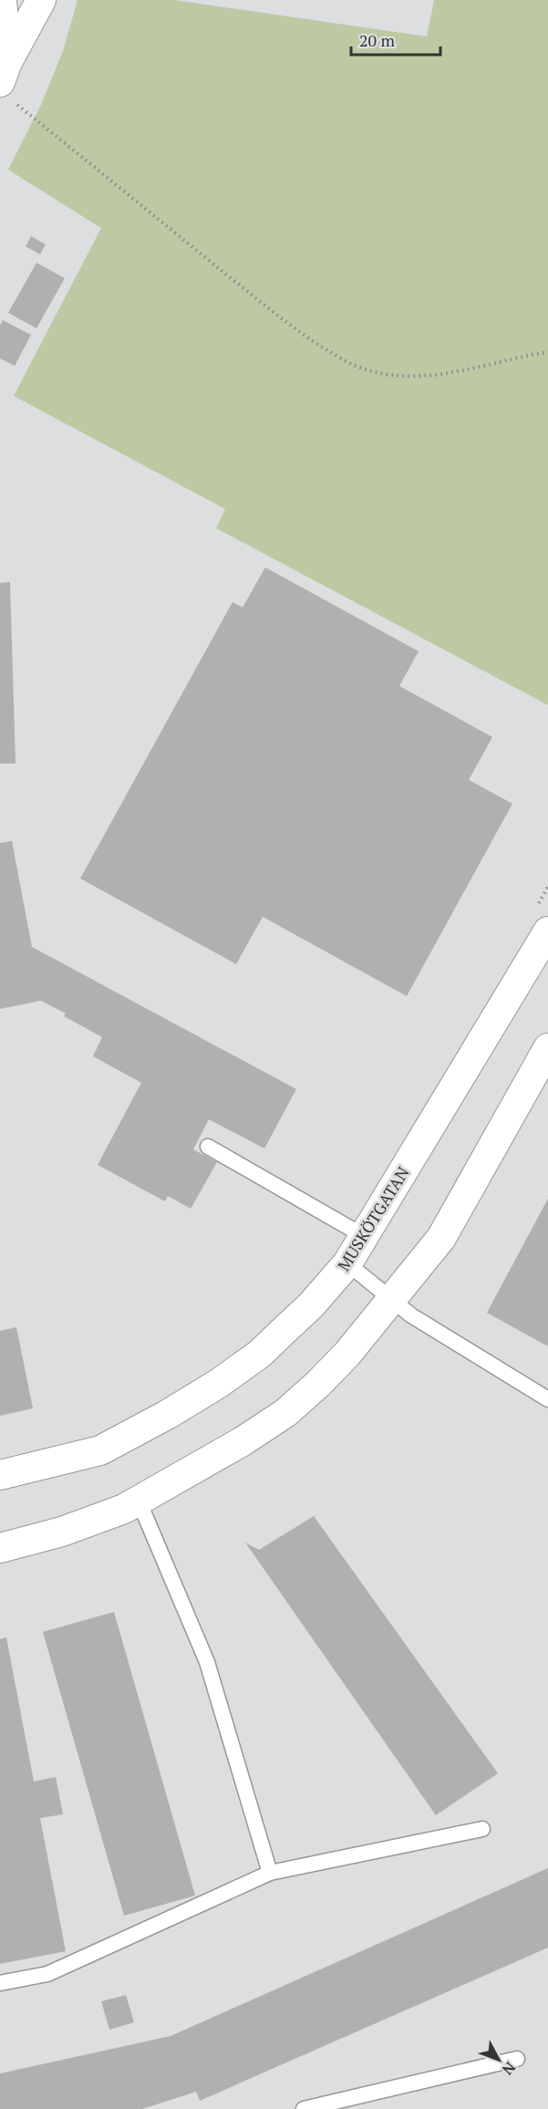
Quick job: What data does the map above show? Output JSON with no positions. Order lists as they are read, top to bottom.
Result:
{
  "streets": {
    "street": ["MUSKÖTGATAN"]
  },
  "scale_bar": "20 m",
  "north": "bottom right"
}
